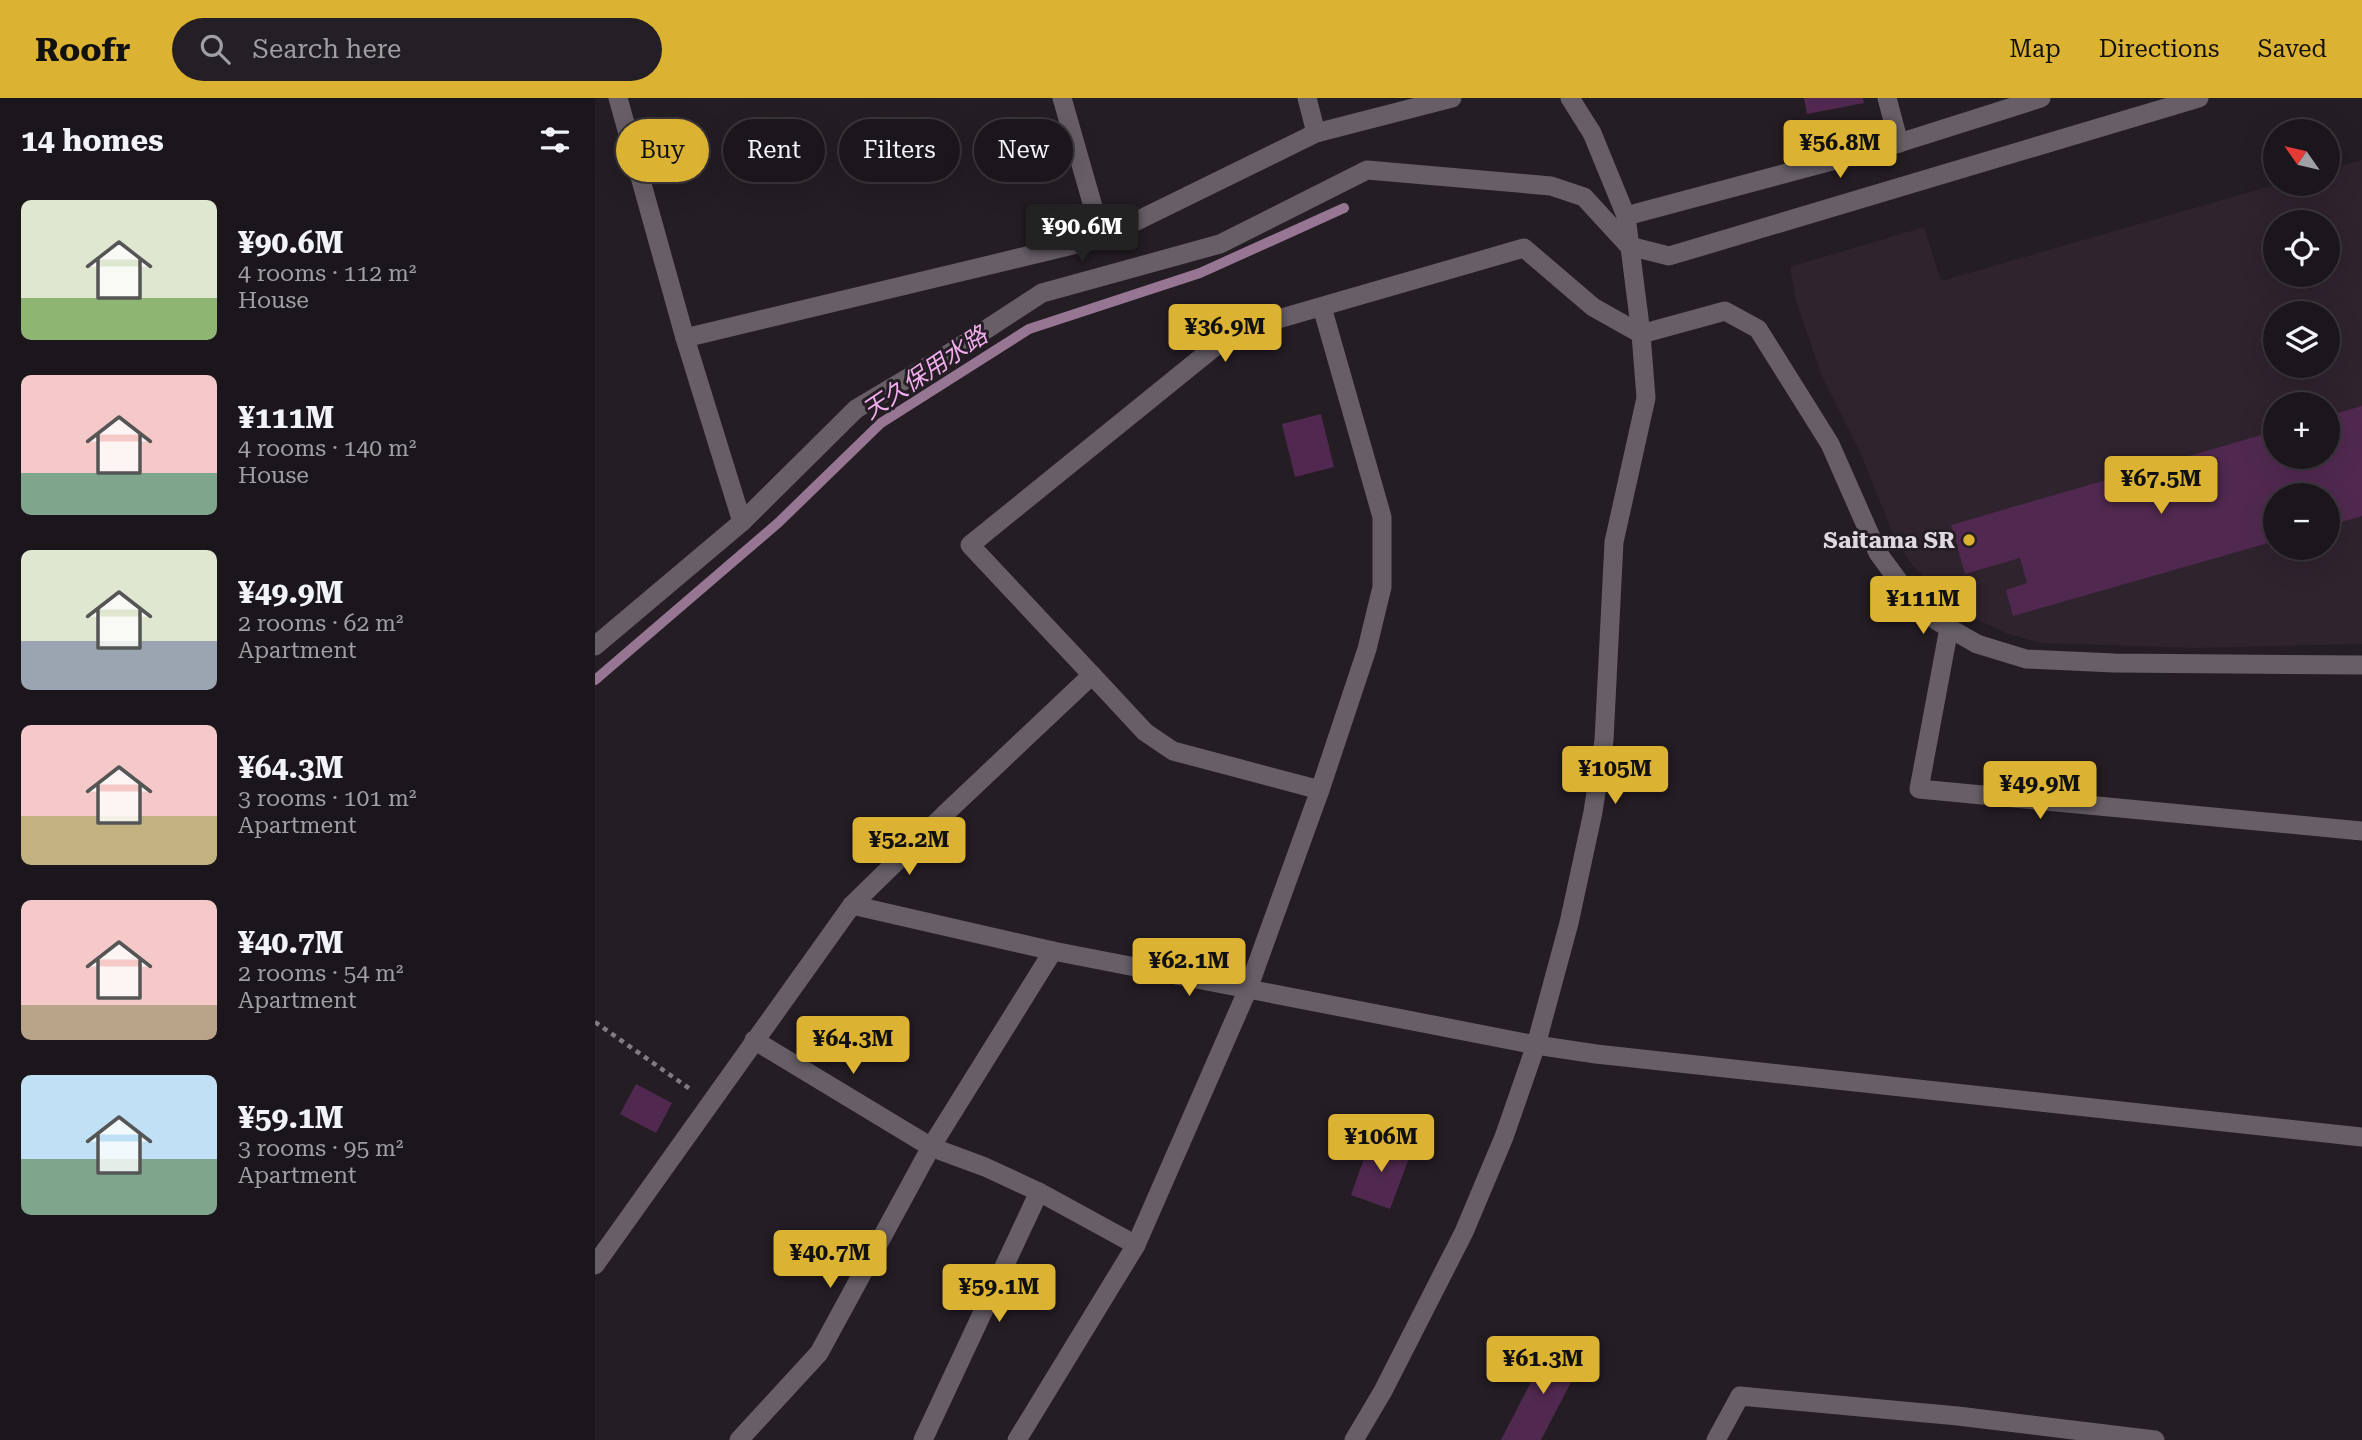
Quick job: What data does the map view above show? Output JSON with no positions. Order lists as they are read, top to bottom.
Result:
{
  "water": ["天久保用水路"],
  "places": ["Saitama SR"],
  "north": "top left",
  "page": {
    "header": "Roofr",
    "search": "Search here",
    "nav": ["Map", "Directions", "Saved"],
    "heading": "14 homes",
    "map_buttons": ["+", "−"],
    "chip": [
      "Buy",
      "Rent",
      "Filters",
      "New"
    ],
    "price": [
      "¥56.8M",
      "¥90.6M",
      "¥36.9M",
      "¥67.5M",
      "¥111M",
      "¥105M",
      "¥49.9M",
      "¥52.2M",
      "¥62.1M",
      "¥64.3M",
      "¥106M",
      "¥40.7M",
      "¥59.1M",
      "¥61.3M"
    ],
    "list": [
      {
        "name": "¥90.6M",
        "note": "4 rooms · 112 m² · House"
      },
      {
        "name": "¥111M",
        "note": "4 rooms · 140 m² · House"
      },
      {
        "name": "¥49.9M",
        "note": "2 rooms · 62 m² · Apartment"
      },
      {
        "name": "¥64.3M",
        "note": "3 rooms · 101 m² · Apartment"
      },
      {
        "name": "¥40.7M",
        "note": "2 rooms · 54 m² · Apartment"
      },
      {
        "name": "¥59.1M",
        "note": "3 rooms · 95 m² · Apartment"
      }
    ]
  }
}
